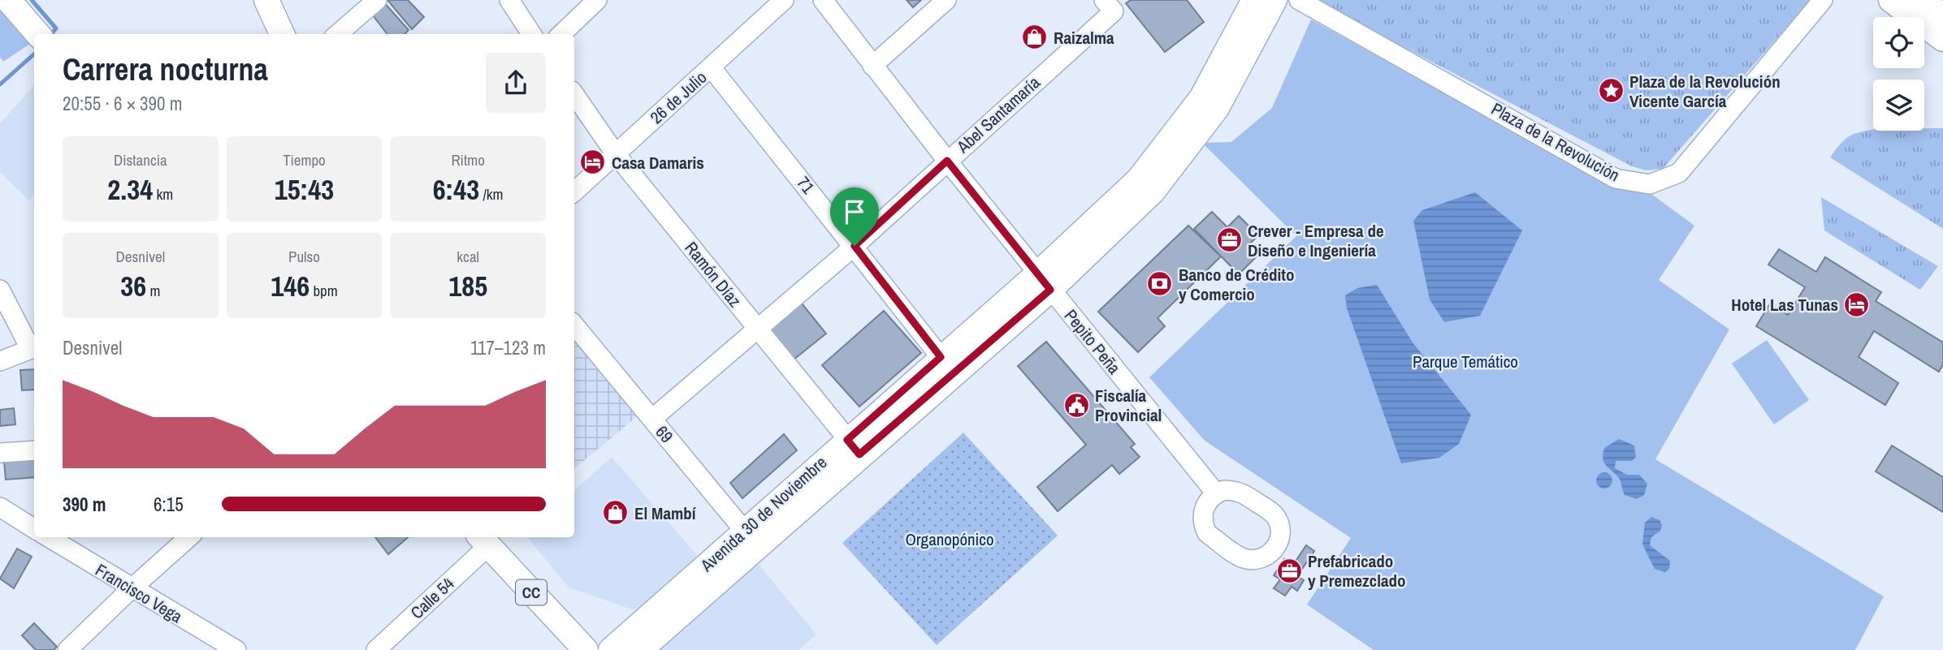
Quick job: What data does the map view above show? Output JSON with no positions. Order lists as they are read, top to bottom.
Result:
{
  "streets": {
    "main road": ["Avenida 30 de Noviembre", "CC"],
    "street": [
      "26 de Julio",
      "Abel Santamaría",
      "Plaza de la Revolución",
      "71",
      "Ramón Díaz",
      "Pepito Peña",
      "69",
      "Francisco Vega",
      "Calle 54"
    ]
  },
  "crossings": [
    ["26 de Julio", "71"],
    ["26 de Julio", "Ramón Díaz"],
    ["Abel Santamaría", "71"],
    ["Abel Santamaría", "Ramón Díaz"],
    ["Abel Santamaría", "Pepito Peña"],
    ["Abel Santamaría", "69"],
    ["71", "Avenida 30 de Noviembre"],
    ["Ramón Díaz", "Avenida 30 de Noviembre"],
    ["Pepito Peña", "Avenida 30 de Noviembre"],
    ["69", "Avenida 30 de Noviembre"],
    ["CC", "Calle 54"]
  ],
  "parks": ["Parque Temático", "Organopónico"],
  "places": {
    "shop": ["Raizalma", "El Mambí"],
    "place": ["Plaza de la Revolución Vicente García"],
    "hotel": ["Casa Damaris", "Hotel Las Tunas"],
    "office": ["Crever - Empresa de Diseño e Ingeniería", "Prefabricado y Premezclado"],
    "bank": ["Banco de Crédito y Comercio"],
    "public building": ["Fiscalía Provincial"]
  },
  "page": {
    "heading": ["Carrera nocturna", "20:55 · 6 × 390 m"],
    "stats": [
      ["Distancia", "2.34 km"],
      ["Tiempo", "15:43"],
      ["Ritmo", "6:43 /km"],
      ["Desnivel", "36 m"],
      ["Pulso", "146 bpm"],
      ["kcal", "185"]
    ],
    "chart": ["Desnivel", "117–123 m"],
    "list": [
      {
        "name": "390 m",
        "note": "6:15"
      }
    ]
  }
}
